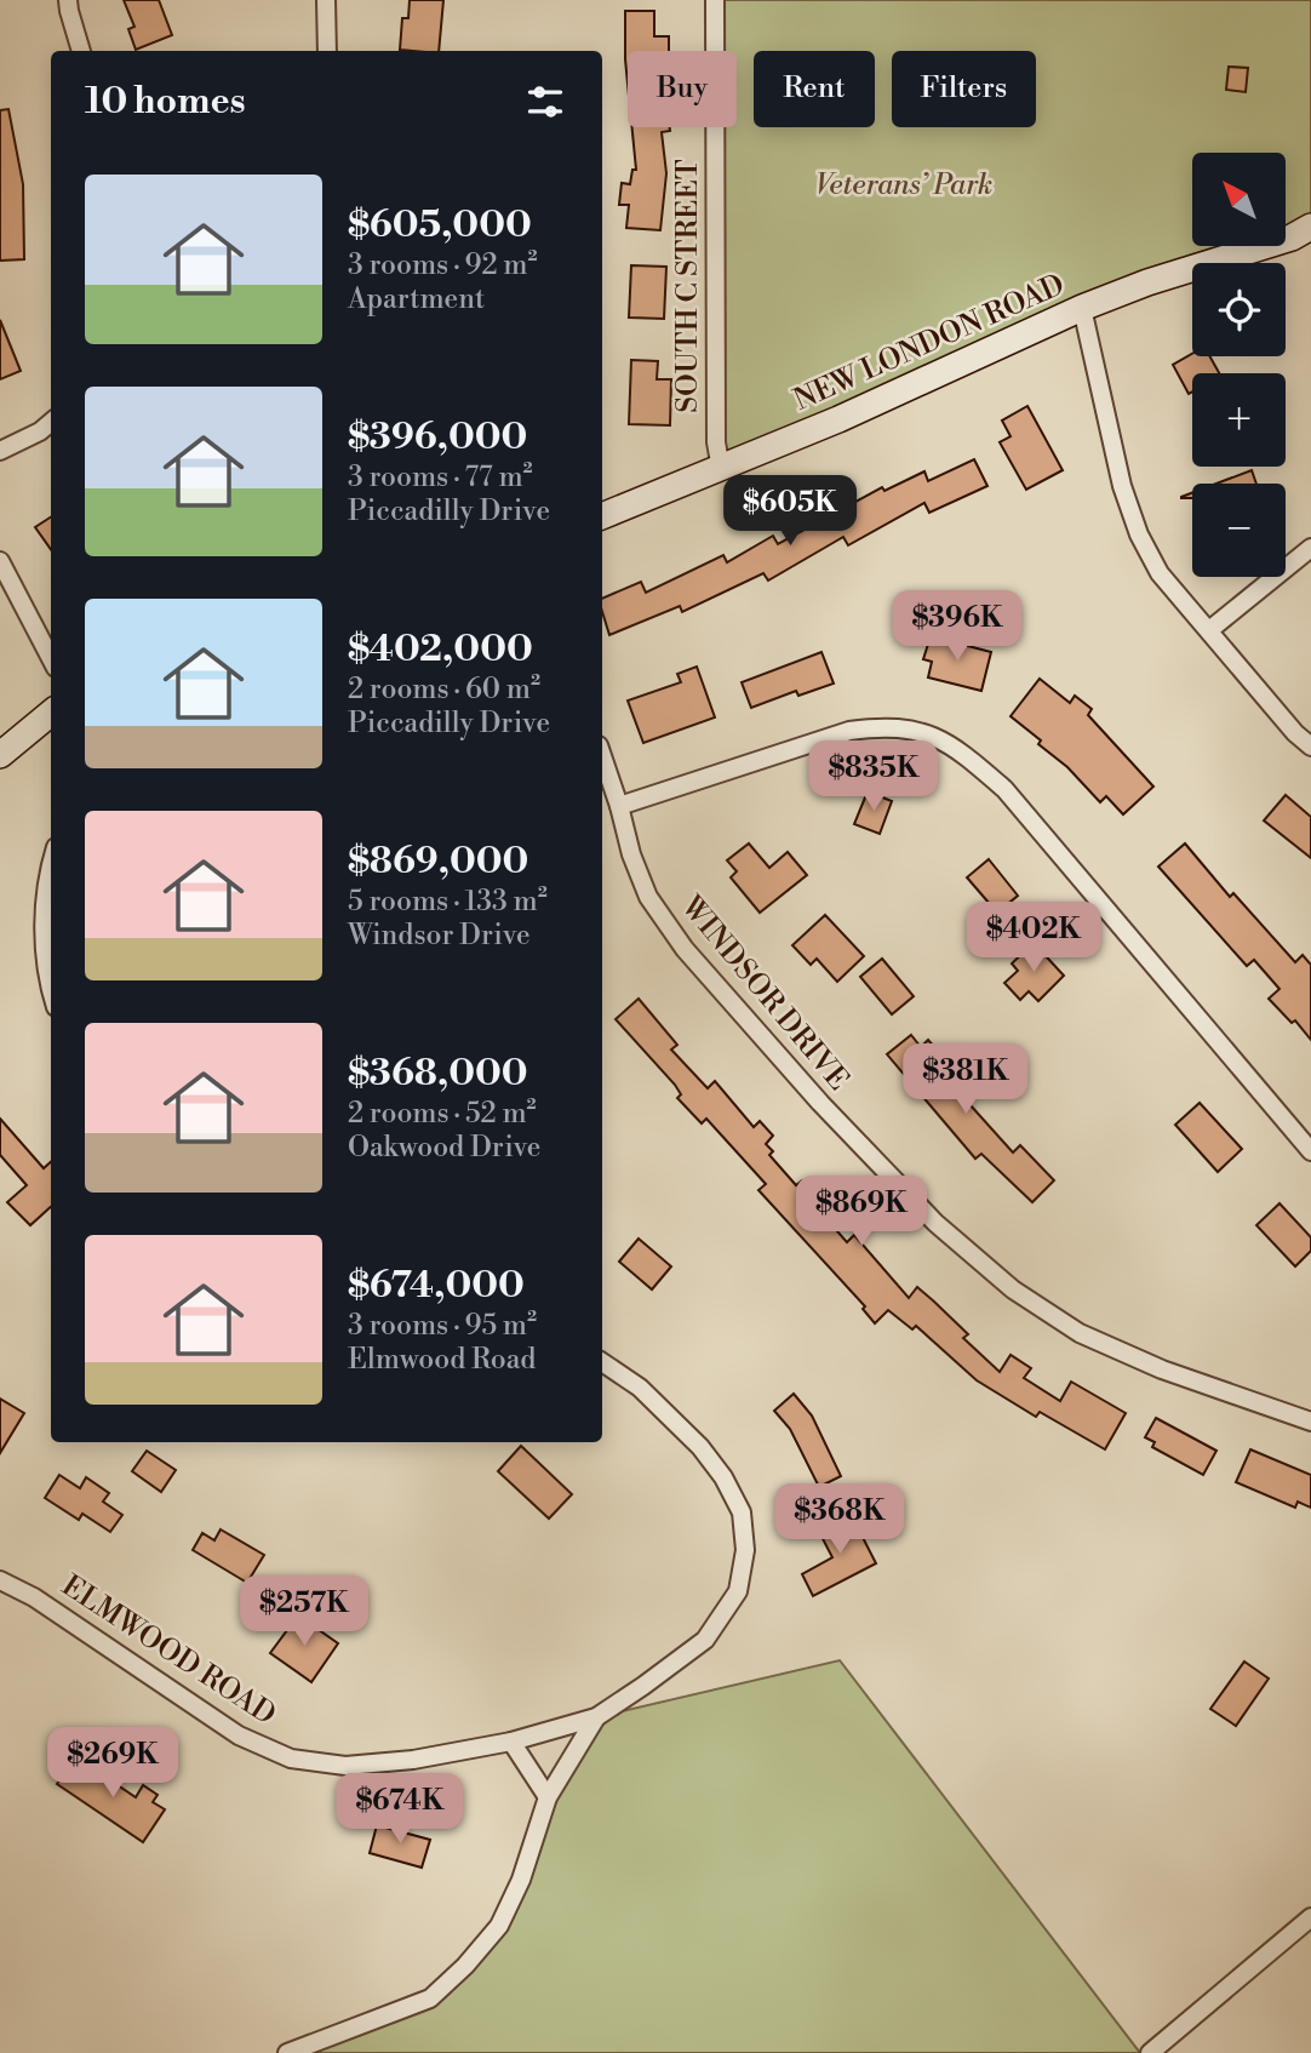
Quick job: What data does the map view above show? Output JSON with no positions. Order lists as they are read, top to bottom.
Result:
{
  "streets": {
    "street": [
      "SOUTH C STREET",
      "NEW LONDON ROAD",
      "WINDSOR DRIVE",
      "ELMWOOD ROAD"
    ]
  },
  "crossings": [
    ["SOUTH C STREET", "NEW LONDON ROAD"]
  ],
  "parks": ["Veterans’ Park"],
  "north": "top left",
  "page": {
    "chip": ["Buy", "Rent", "Filters"],
    "heading": "10 homes",
    "map_buttons": ["+", "−"],
    "list": [
      {
        "name": "$605,000",
        "note": "3 rooms · 92 m² · Apartment"
      },
      {
        "name": "$396,000",
        "note": "3 rooms · 77 m² · Piccadilly Drive"
      },
      {
        "name": "$402,000",
        "note": "2 rooms · 60 m² · Piccadilly Drive"
      },
      {
        "name": "$869,000",
        "note": "5 rooms · 133 m² · Windsor Drive"
      },
      {
        "name": "$368,000",
        "note": "2 rooms · 52 m² · Oakwood Drive"
      },
      {
        "name": "$674,000",
        "note": "3 rooms · 95 m² · Elmwood Road"
      }
    ],
    "price": [
      "$605K",
      "$396K",
      "$835K",
      "$402K",
      "$381K",
      "$869K",
      "$368K",
      "$257K",
      "$269K",
      "$674K"
    ]
  }
}
